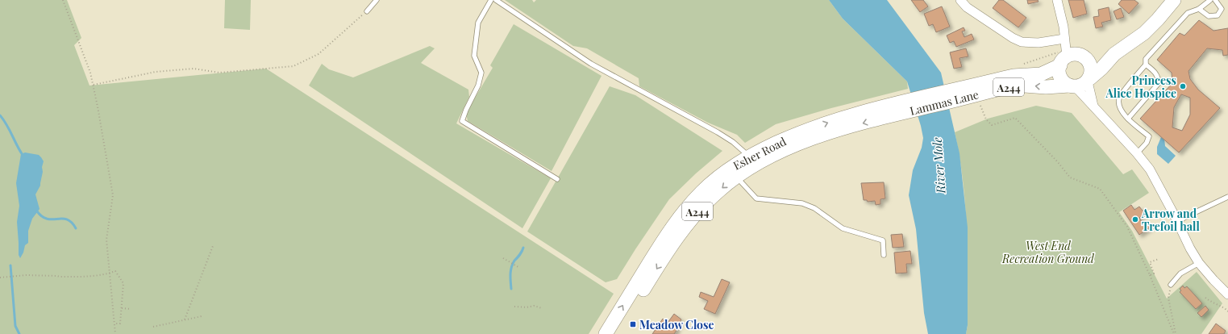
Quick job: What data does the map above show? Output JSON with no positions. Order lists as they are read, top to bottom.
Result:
{
  "streets": {
    "main road": ["A244", "Lammas Lane", "Esher Road"]
  },
  "crossings": [
    ["Lammas Lane", "Esher Road"]
  ],
  "water": ["River Mole"],
  "parks": ["West End Recreation Ground"],
  "places": {
    "other": ["Princess Alice Hospice", "Arrow and Trefoil hall"],
    "transit": ["Meadow Close"]
  }
}
